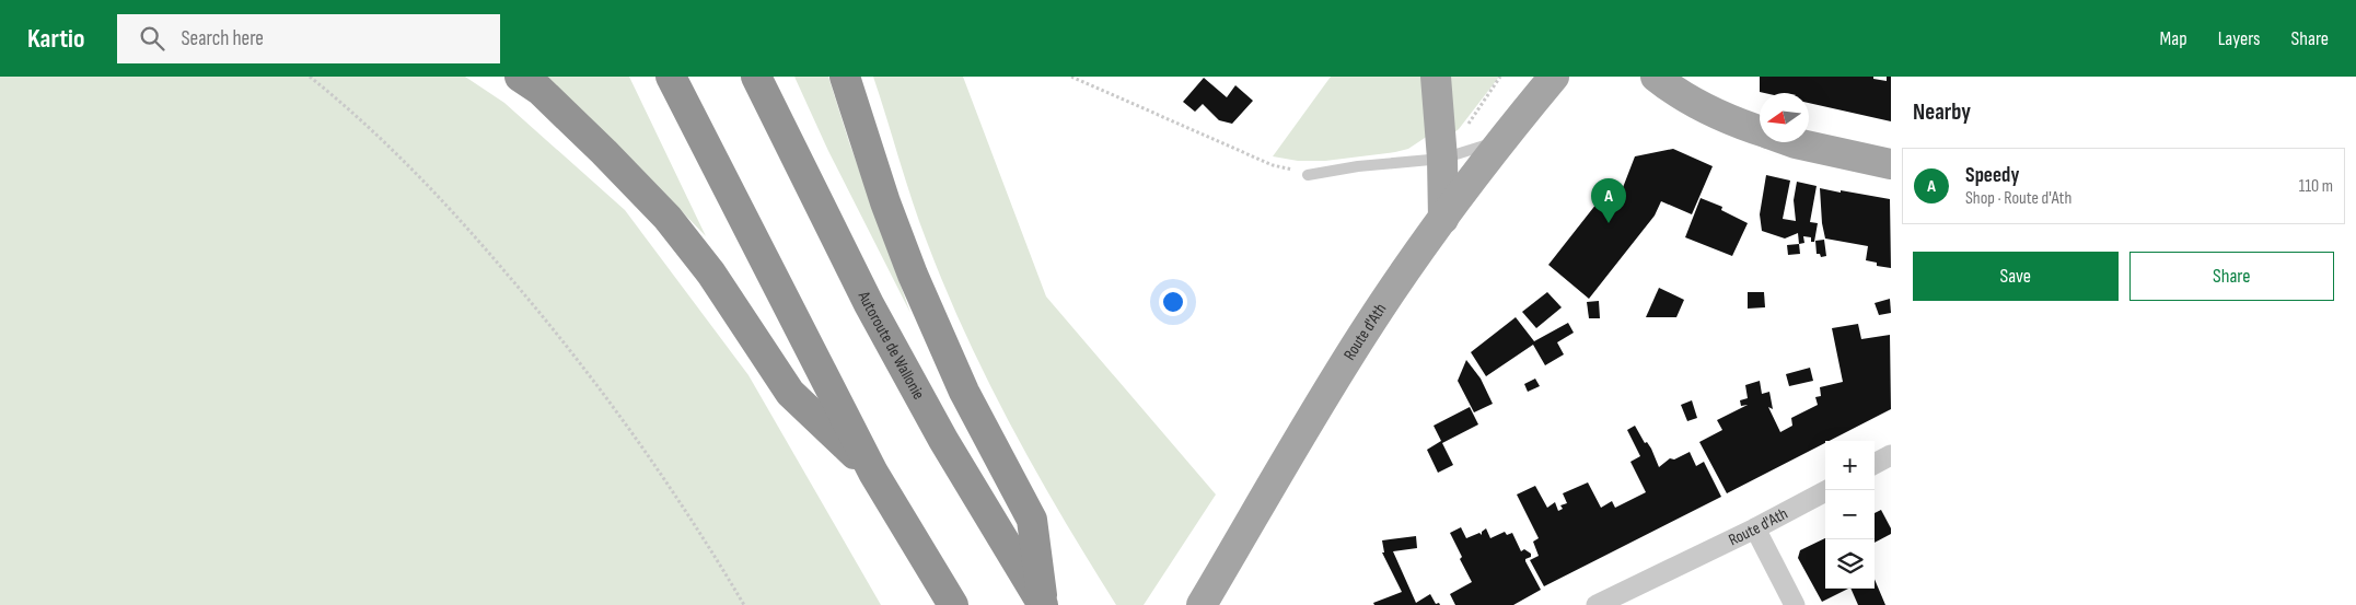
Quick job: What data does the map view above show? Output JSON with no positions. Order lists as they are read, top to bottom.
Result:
{
  "streets": {
    "highway": ["Autoroute de Wallonie"],
    "main road": ["Route d'Ath"]
  },
  "north": "left",
  "page": {
    "header": "Kartio",
    "search": "Search here",
    "nav": ["Map", "Layers", "Share"],
    "heading": "Nearby",
    "list": [
      {
        "mark": "A",
        "name": "Speedy",
        "note": "Shop · Route d'Ath",
        "value": "110 m"
      }
    ],
    "pins": "A",
    "buttons": ["Save", "Share"],
    "map_buttons": ["+", "−"]
  }
}
